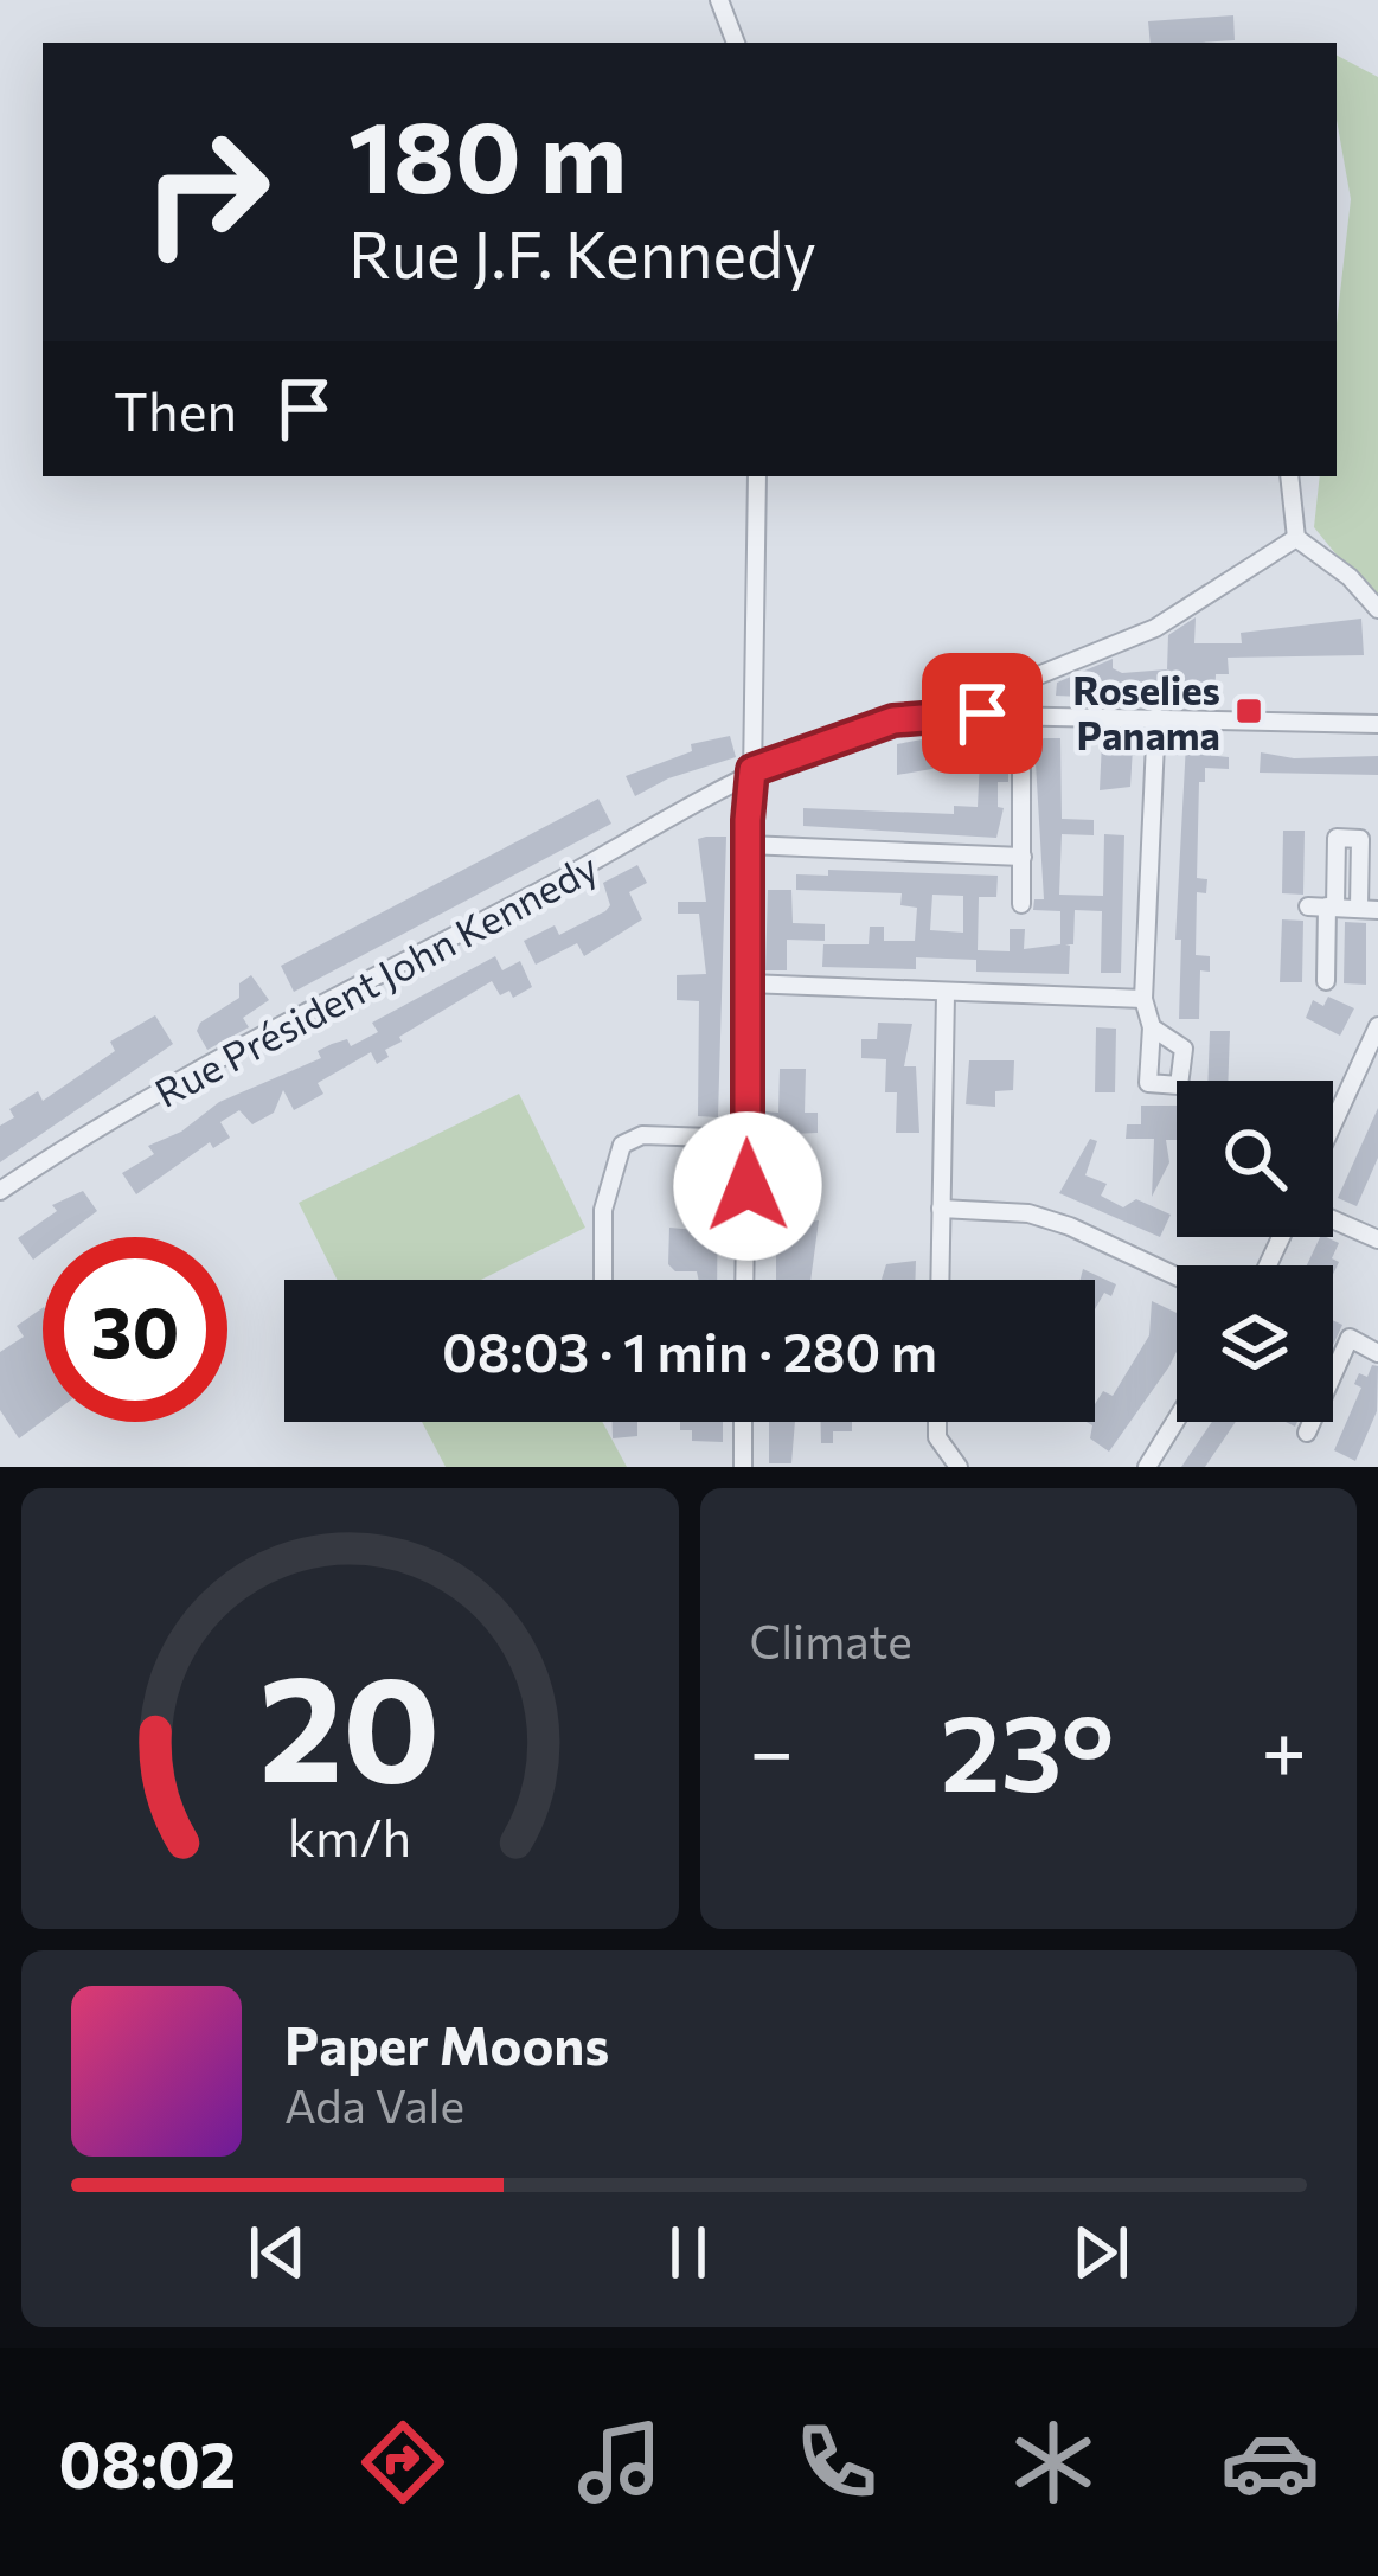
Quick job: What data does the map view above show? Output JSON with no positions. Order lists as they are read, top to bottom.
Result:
{
  "streets": {
    "street": ["Rue Président John Kennedy"]
  },
  "places": {
    "transit": ["Roselies Panama"]
  },
  "page": {
    "turn": ["180 m", "Rue J.F. Kennedy"],
    "then": "Then",
    "limit": "30",
    "trip": "08:03 · 1 min · 280 m",
    "tile": "Climate",
    "heat": ["−", "23°", "+"],
    "song": ["Paper Moons", "Ada Vale"],
    "tabs": "08:02",
    "gauge": ["20", "km/h"]
  }
}
